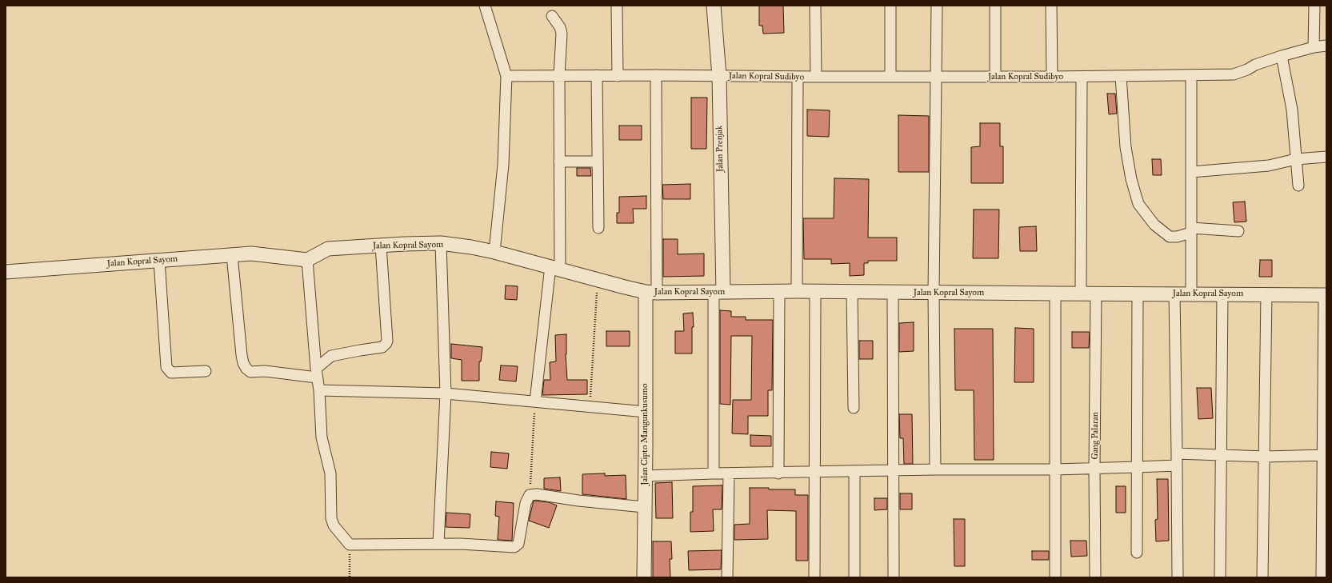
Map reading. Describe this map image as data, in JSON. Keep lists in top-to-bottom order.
{
  "streets": {
    "street": [
      "Jalan Kopral Sudibyo",
      "Jalan Prenjak",
      "Jalan Kopral Sayom",
      "Jalan Cipto Mangunkusumo",
      "Gang Palaran"
    ]
  },
  "crossings": [
    ["Jalan Kopral Sudibyo", "Jalan Prenjak"],
    ["Jalan Prenjak", "Jalan Kopral Sayom"],
    ["Jalan Kopral Sayom", "Jalan Cipto Mangunkusumo"],
    ["Jalan Kopral Sayom", "Gang Palaran"]
  ]
}
